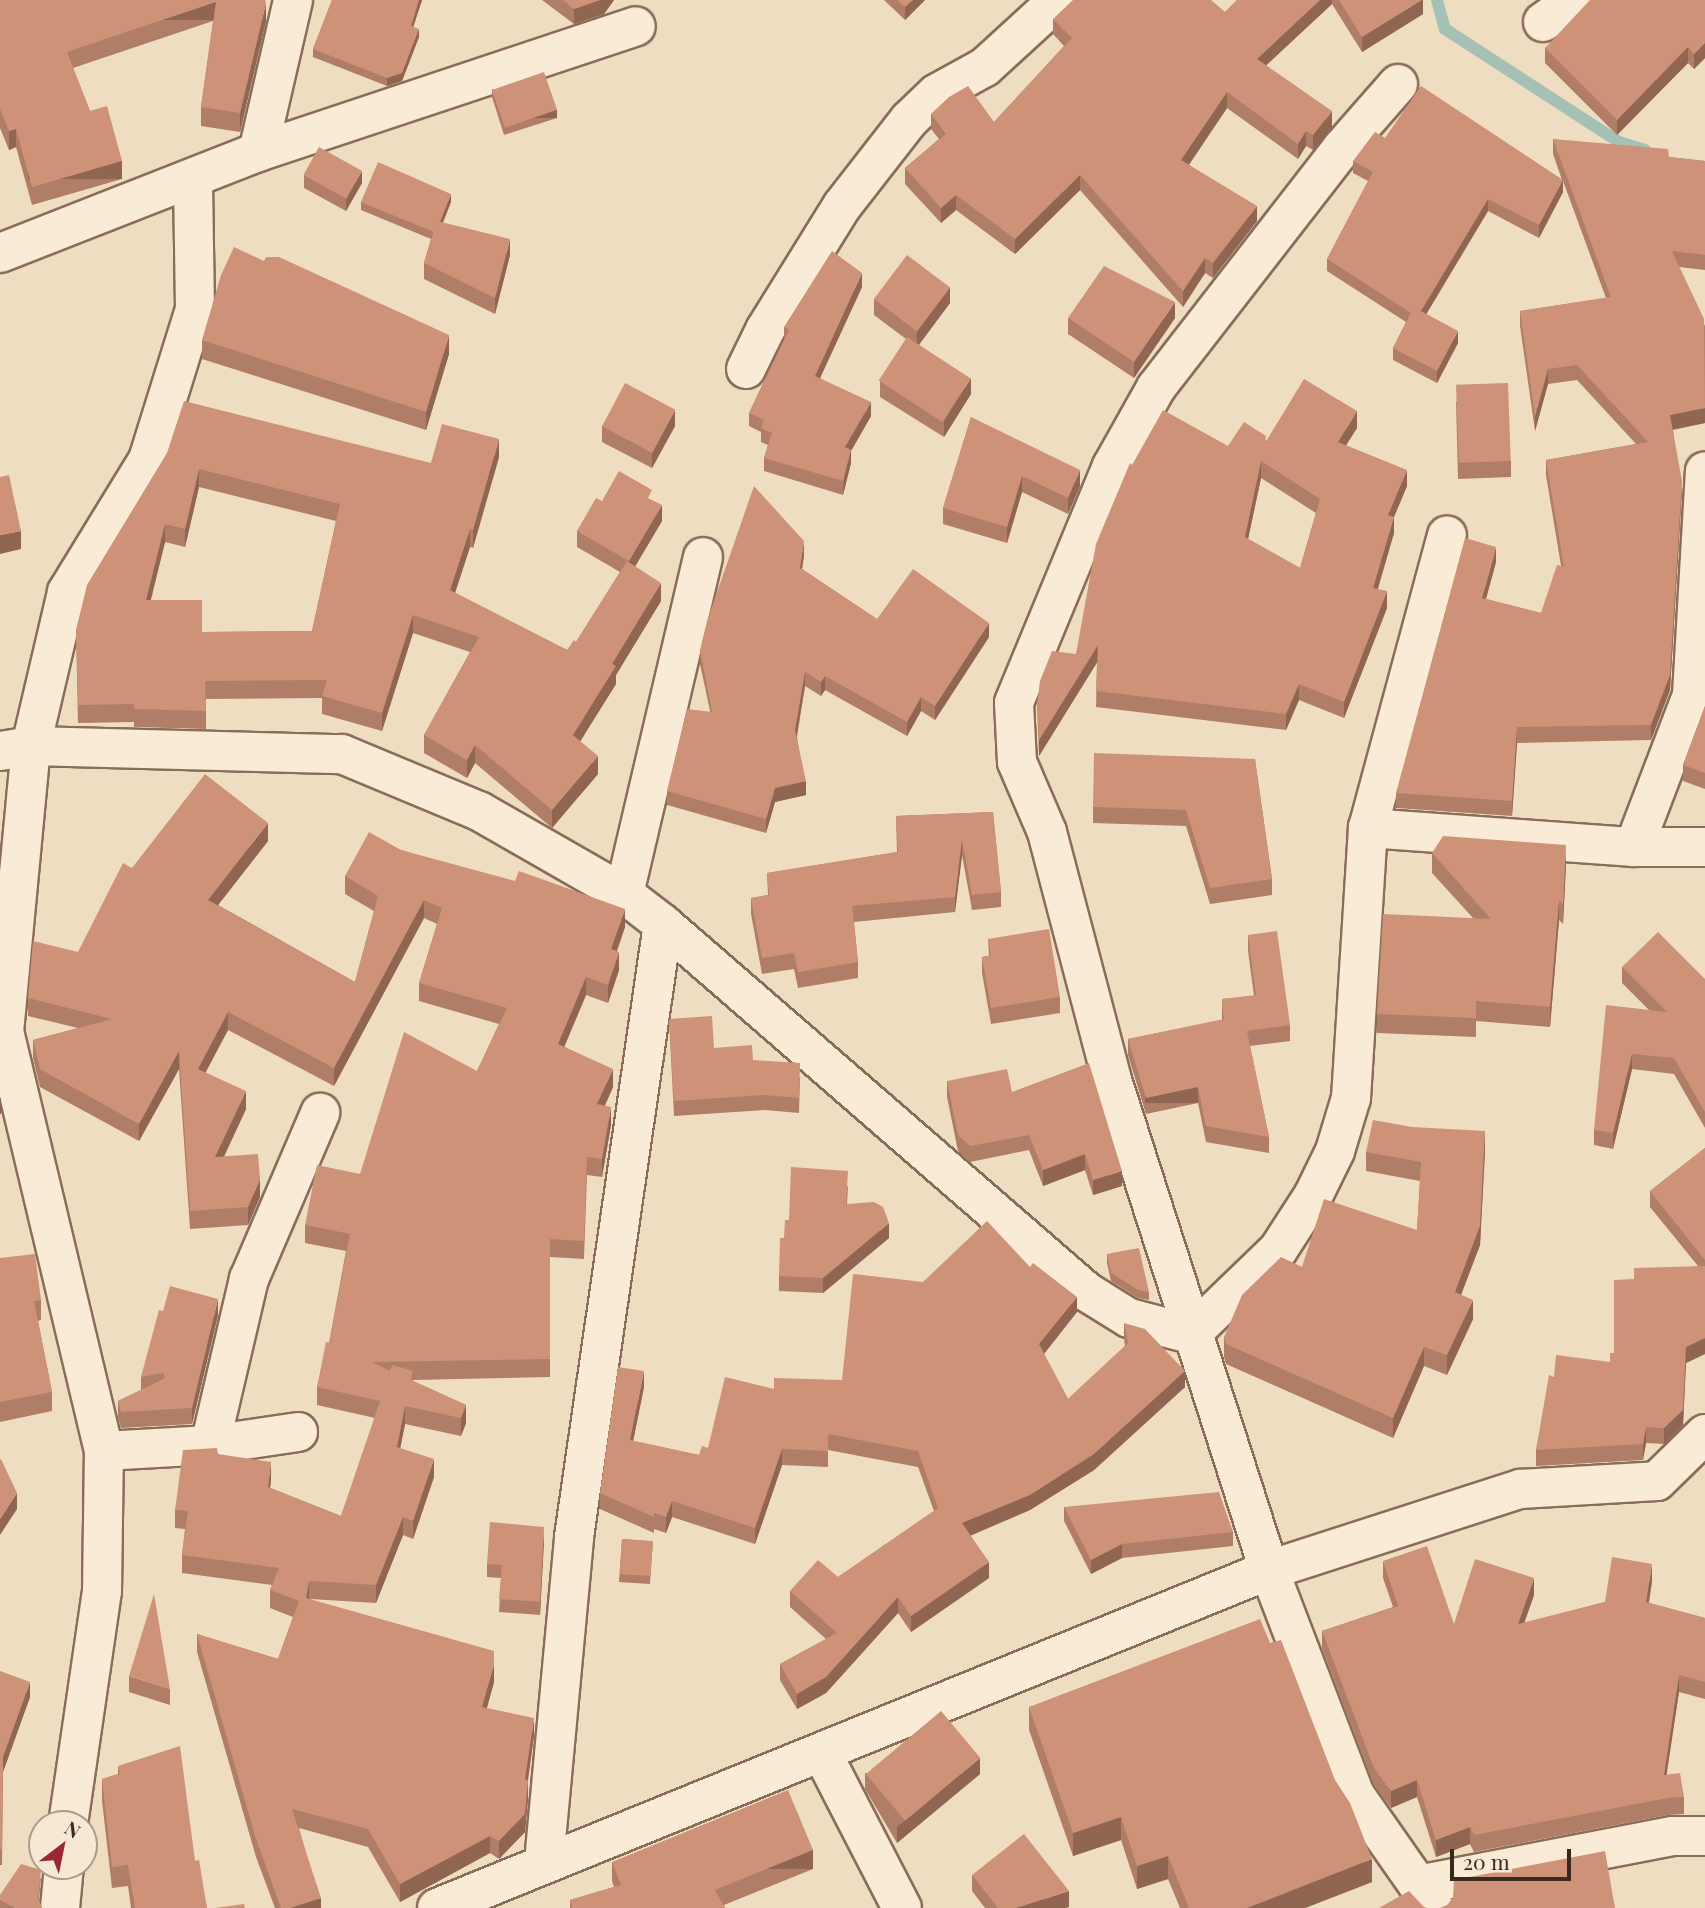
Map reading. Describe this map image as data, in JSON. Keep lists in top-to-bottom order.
{
  "scale_bar": "20 m",
  "north": "top right"
}
